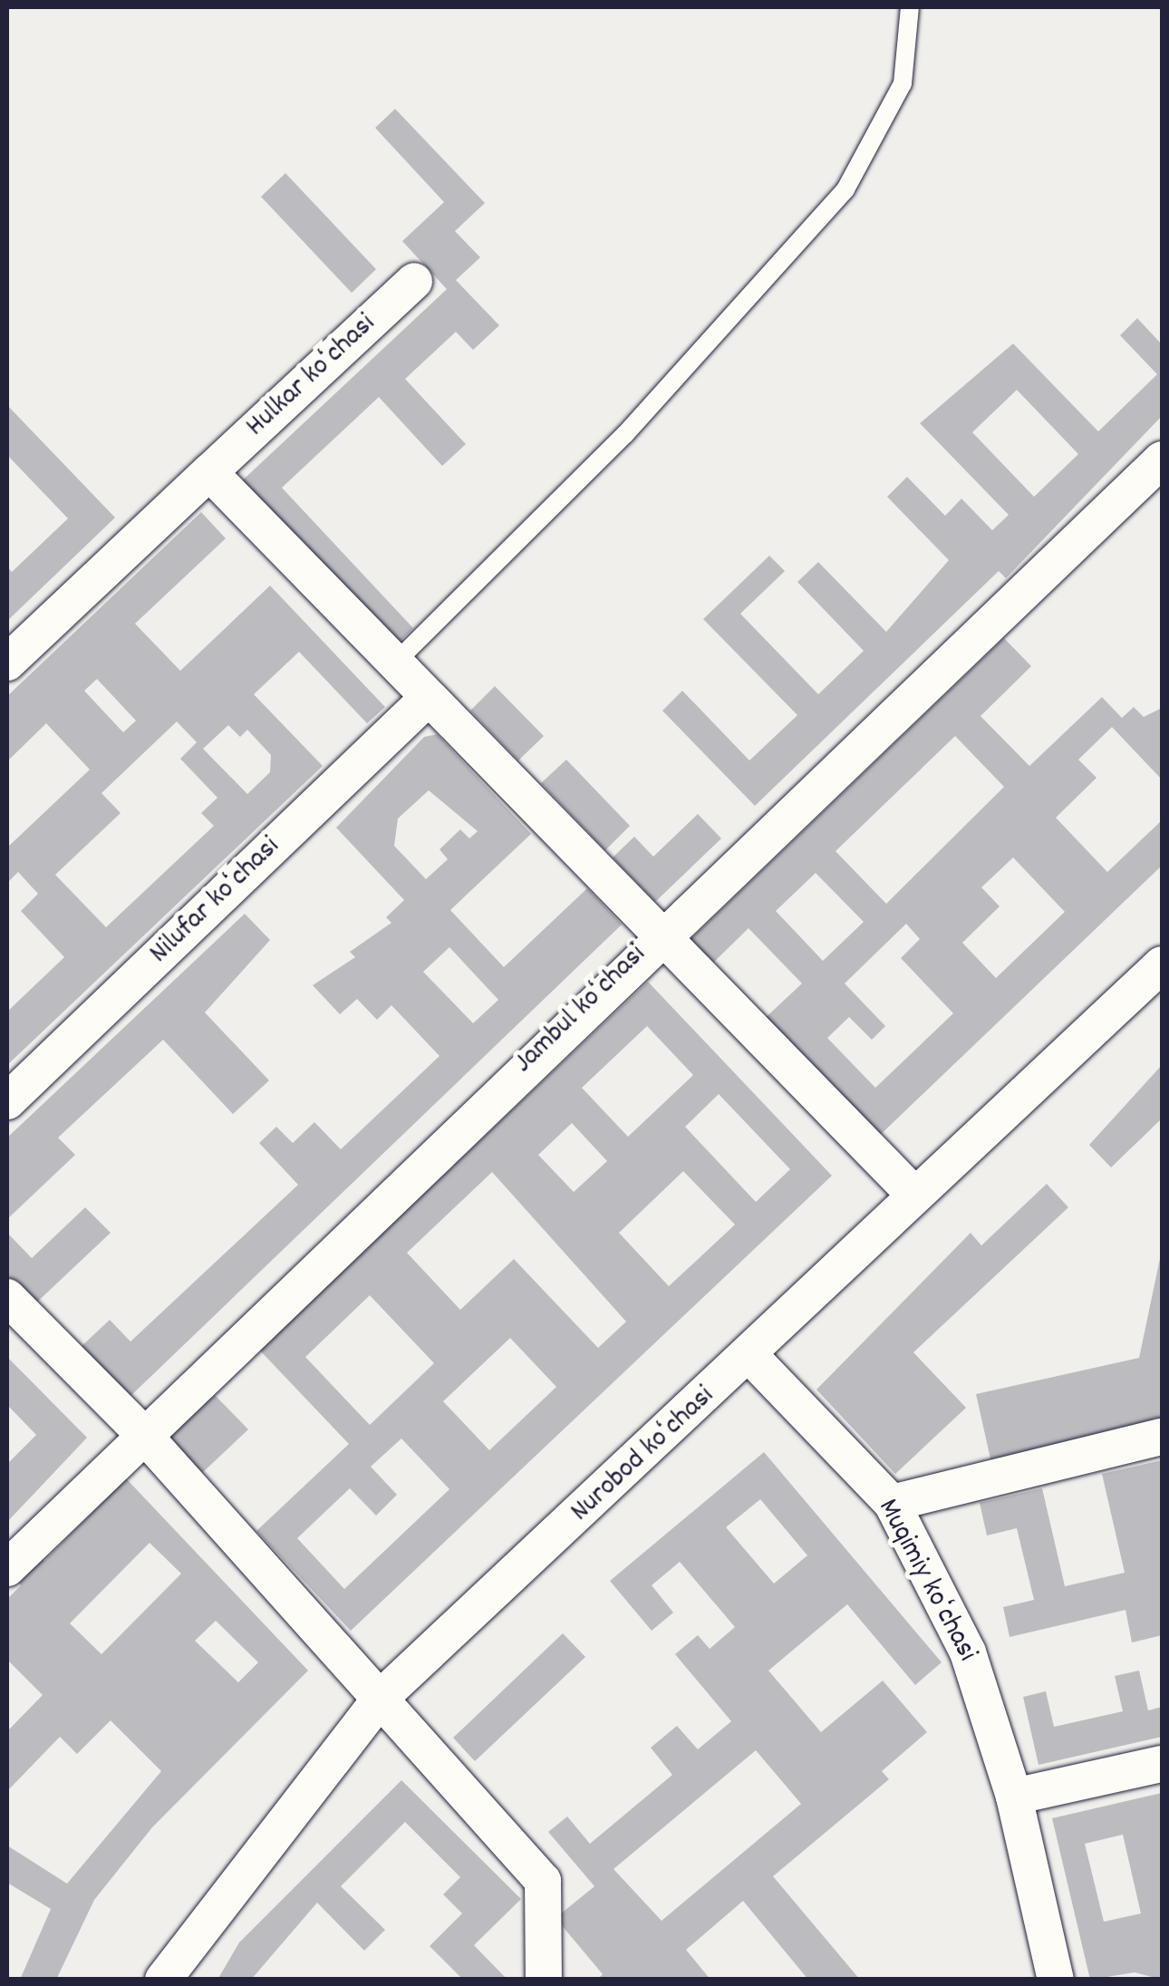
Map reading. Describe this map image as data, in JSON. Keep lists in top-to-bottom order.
{
  "streets": {
    "street": [
      "Hulkar koʻchasi",
      "Nilufar koʻchasi",
      "Jambul koʻchasi",
      "Nurobod koʻchasi",
      "Muqimiy koʻchasi"
    ]
  },
  "crossings": [
    ["Nurobod koʻchasi", "Muqimiy koʻchasi"]
  ]
}
